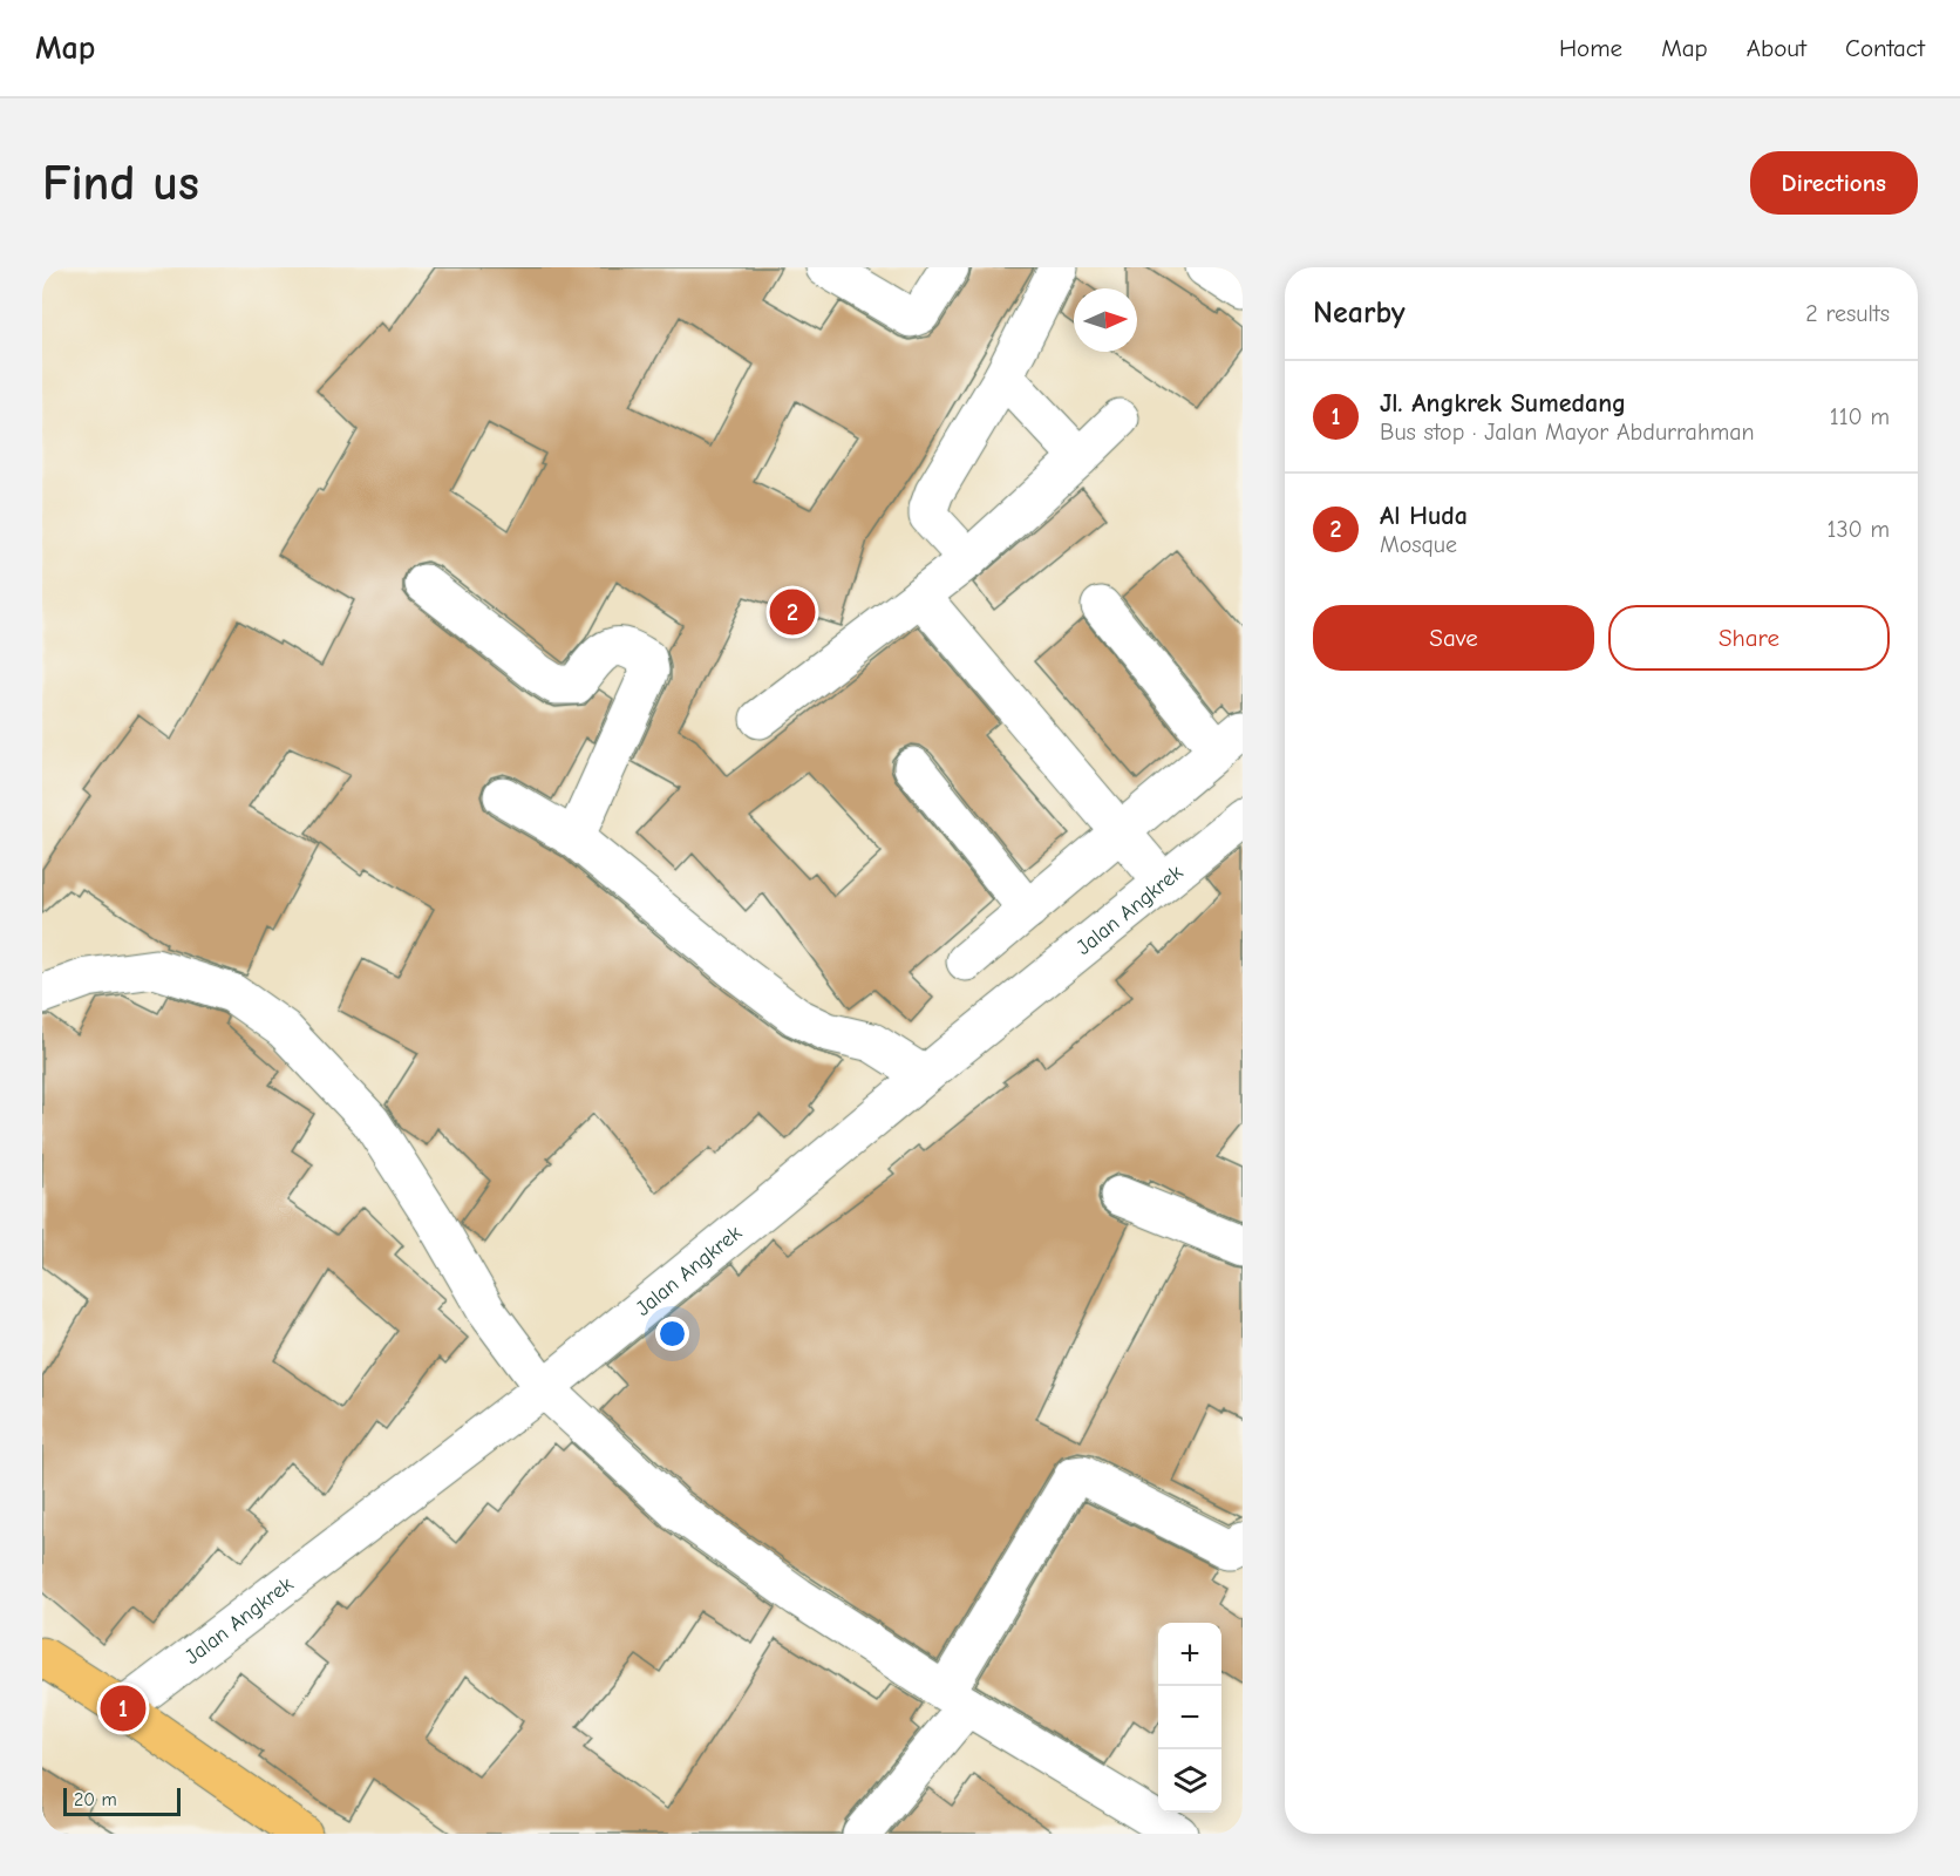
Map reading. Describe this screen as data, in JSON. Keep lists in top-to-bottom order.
{
  "streets": {
    "street": ["Jalan Angkrek"]
  },
  "scale_bar": "20 m",
  "north": "right",
  "page": {
    "header": "Map",
    "nav": [
      "Home",
      "Map",
      "About",
      "Contact"
    ],
    "buttons": [
      "Directions",
      ["Save", "Share"]
    ],
    "title": "Find us",
    "heading": ["Nearby", "2 results"],
    "list": [
      {
        "mark": "1",
        "name": "Jl. Angkrek Sumedang",
        "note": "Bus stop · Jalan Mayor Abdurrahman",
        "value": "110 m"
      },
      {
        "mark": "2",
        "name": "Al Huda",
        "note": "Mosque",
        "value": "130 m"
      }
    ],
    "pins": ["2", "1"],
    "map_buttons": ["+", "−"],
    "scale": "20 m"
  }
}
